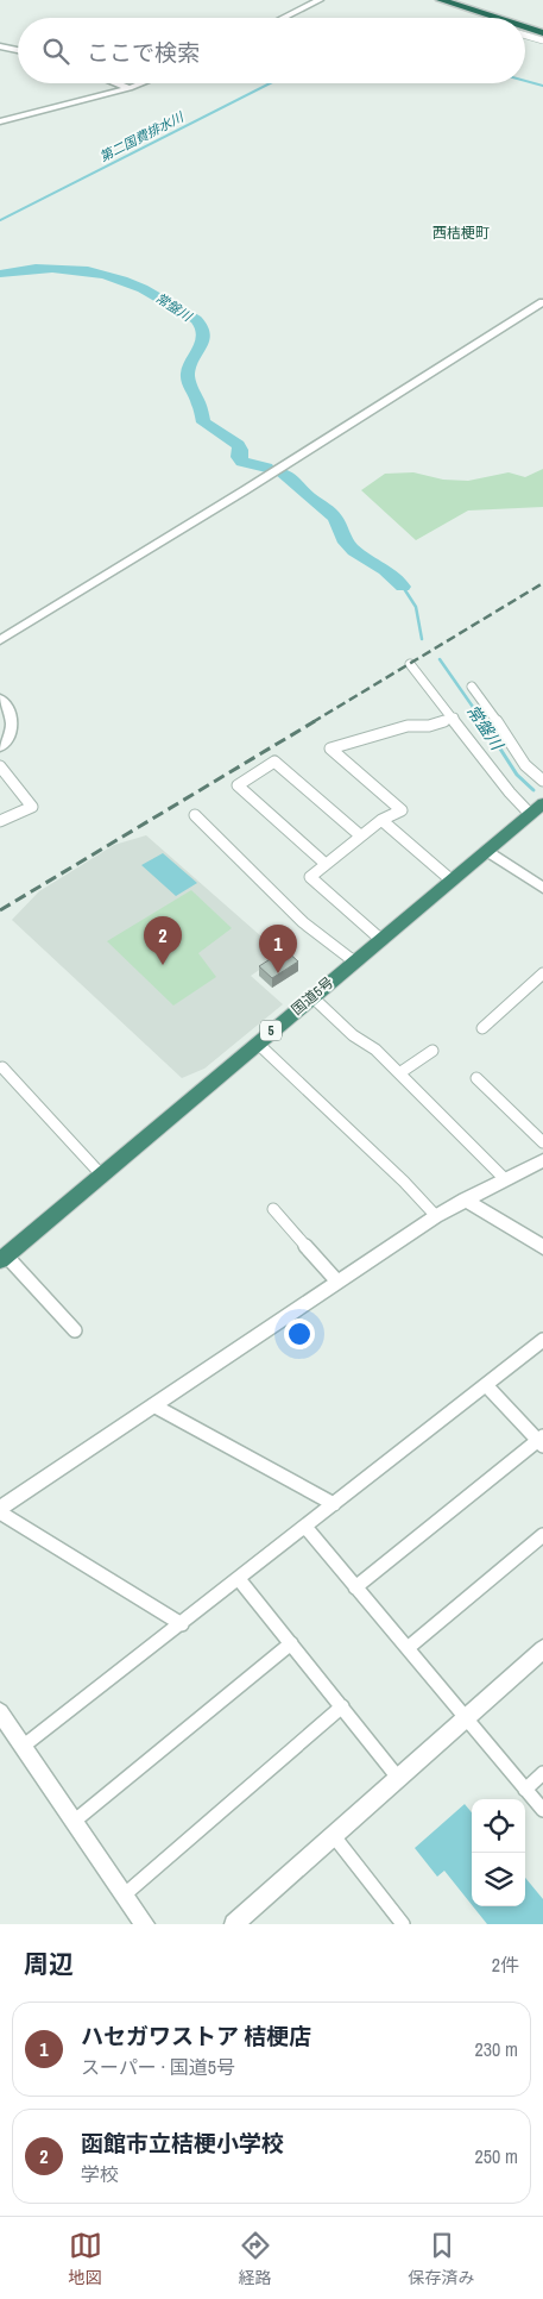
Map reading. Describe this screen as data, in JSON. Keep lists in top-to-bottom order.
{
  "streets": {
    "highway": ["国道5号", "5"]
  },
  "districts": ["西桔梗町"],
  "water": ["第二国費排水川", "常盤川"],
  "page": {
    "search": "ここで検索",
    "pins": ["2", "1"],
    "heading": ["周辺", "2件"],
    "list": [
      {
        "mark": "1",
        "name": "ハセガワストア 桔梗店",
        "note": "スーパー · 国道5号",
        "value": "230 m"
      },
      {
        "mark": "2",
        "name": "函館市立桔梗小学校",
        "note": "学校",
        "value": "250 m"
      }
    ],
    "nav": ["地図", "経路", "保存済み"]
  }
}
